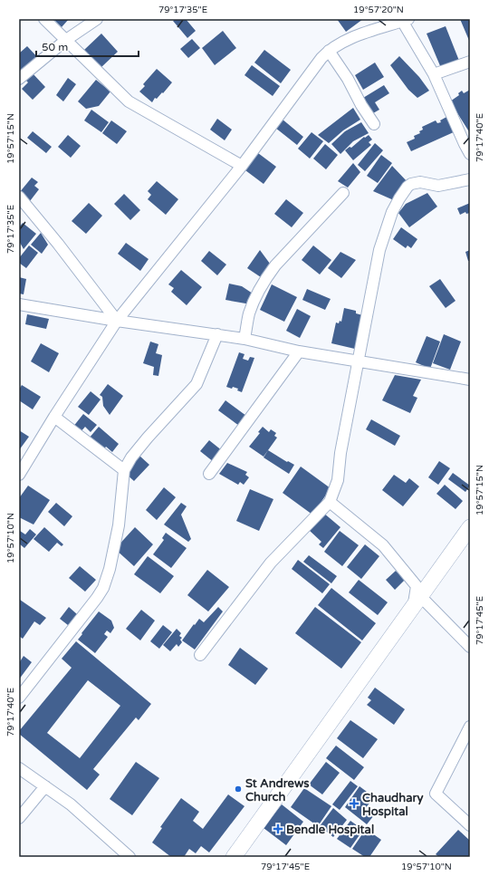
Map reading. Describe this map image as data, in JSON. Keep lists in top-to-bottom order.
{
  "places": {
    "other": ["St Andrews Church"],
    "health": ["Chaudhary Hospital", "Bendle Hospital"]
  },
  "scale_bar": "50 m",
  "coordinates": [
    "79°17'35\"E",
    "19°57'20\"N",
    "79°17'40\"E",
    "19°57'15\"N",
    "19°57'10\"N",
    "79°17'45\"E"
  ]
}
